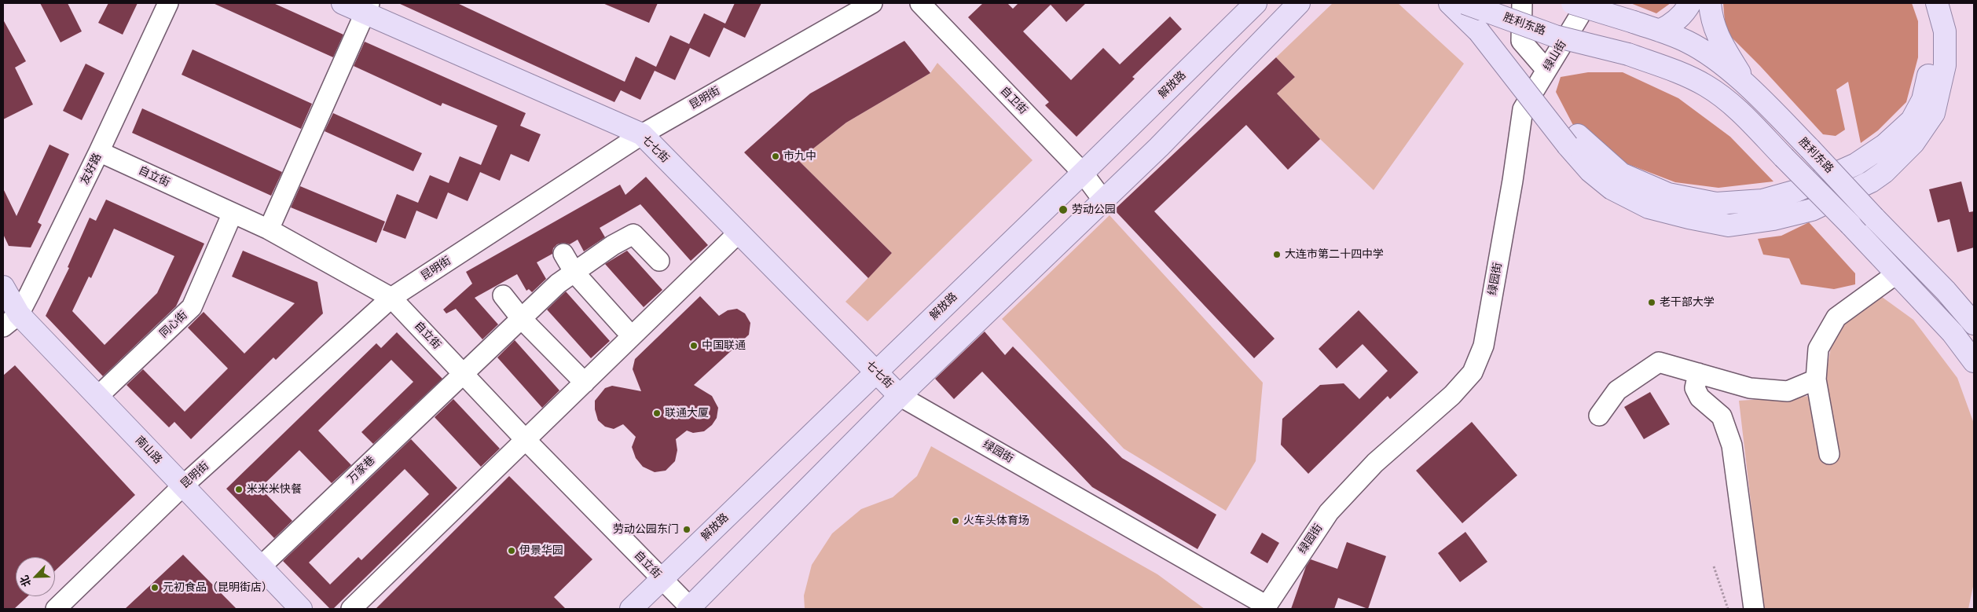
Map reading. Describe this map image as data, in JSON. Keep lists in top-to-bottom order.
{
  "streets": {
    "main road": [
      "胜利东路",
      "解放路",
      "七七街",
      "南山路"
    ],
    "street": [
      "绿山街",
      "昆明街",
      "自卫街",
      "友好路",
      "自立街",
      "绿园街",
      "同心街",
      "万家巷"
    ]
  },
  "crossings": [
    ["绿山街", "绿园街"],
    ["解放路", "自卫街"],
    ["解放路", "七七街"],
    ["解放路", "自立街"],
    ["昆明街", "七七街"],
    ["昆明街", "自立街"],
    ["昆明街", "南山路"],
    ["七七街", "绿园街"],
    ["友好路", "自立街"],
    ["友好路", "南山路"],
    ["自立街", "同心街"],
    ["自立街", "万家巷"],
    ["同心街", "南山路"],
    ["南山路", "万家巷"]
  ],
  "places": [
    "市九中",
    "劳动公园",
    "大连市第二十四中学",
    "老干部大学",
    "中国联通",
    "联通大厦",
    "米米米快餐",
    "火车头体育场",
    "劳动公园东门",
    "伊景华园",
    "元初食品（昆明街店）"
  ],
  "north": "bottom left"
}
